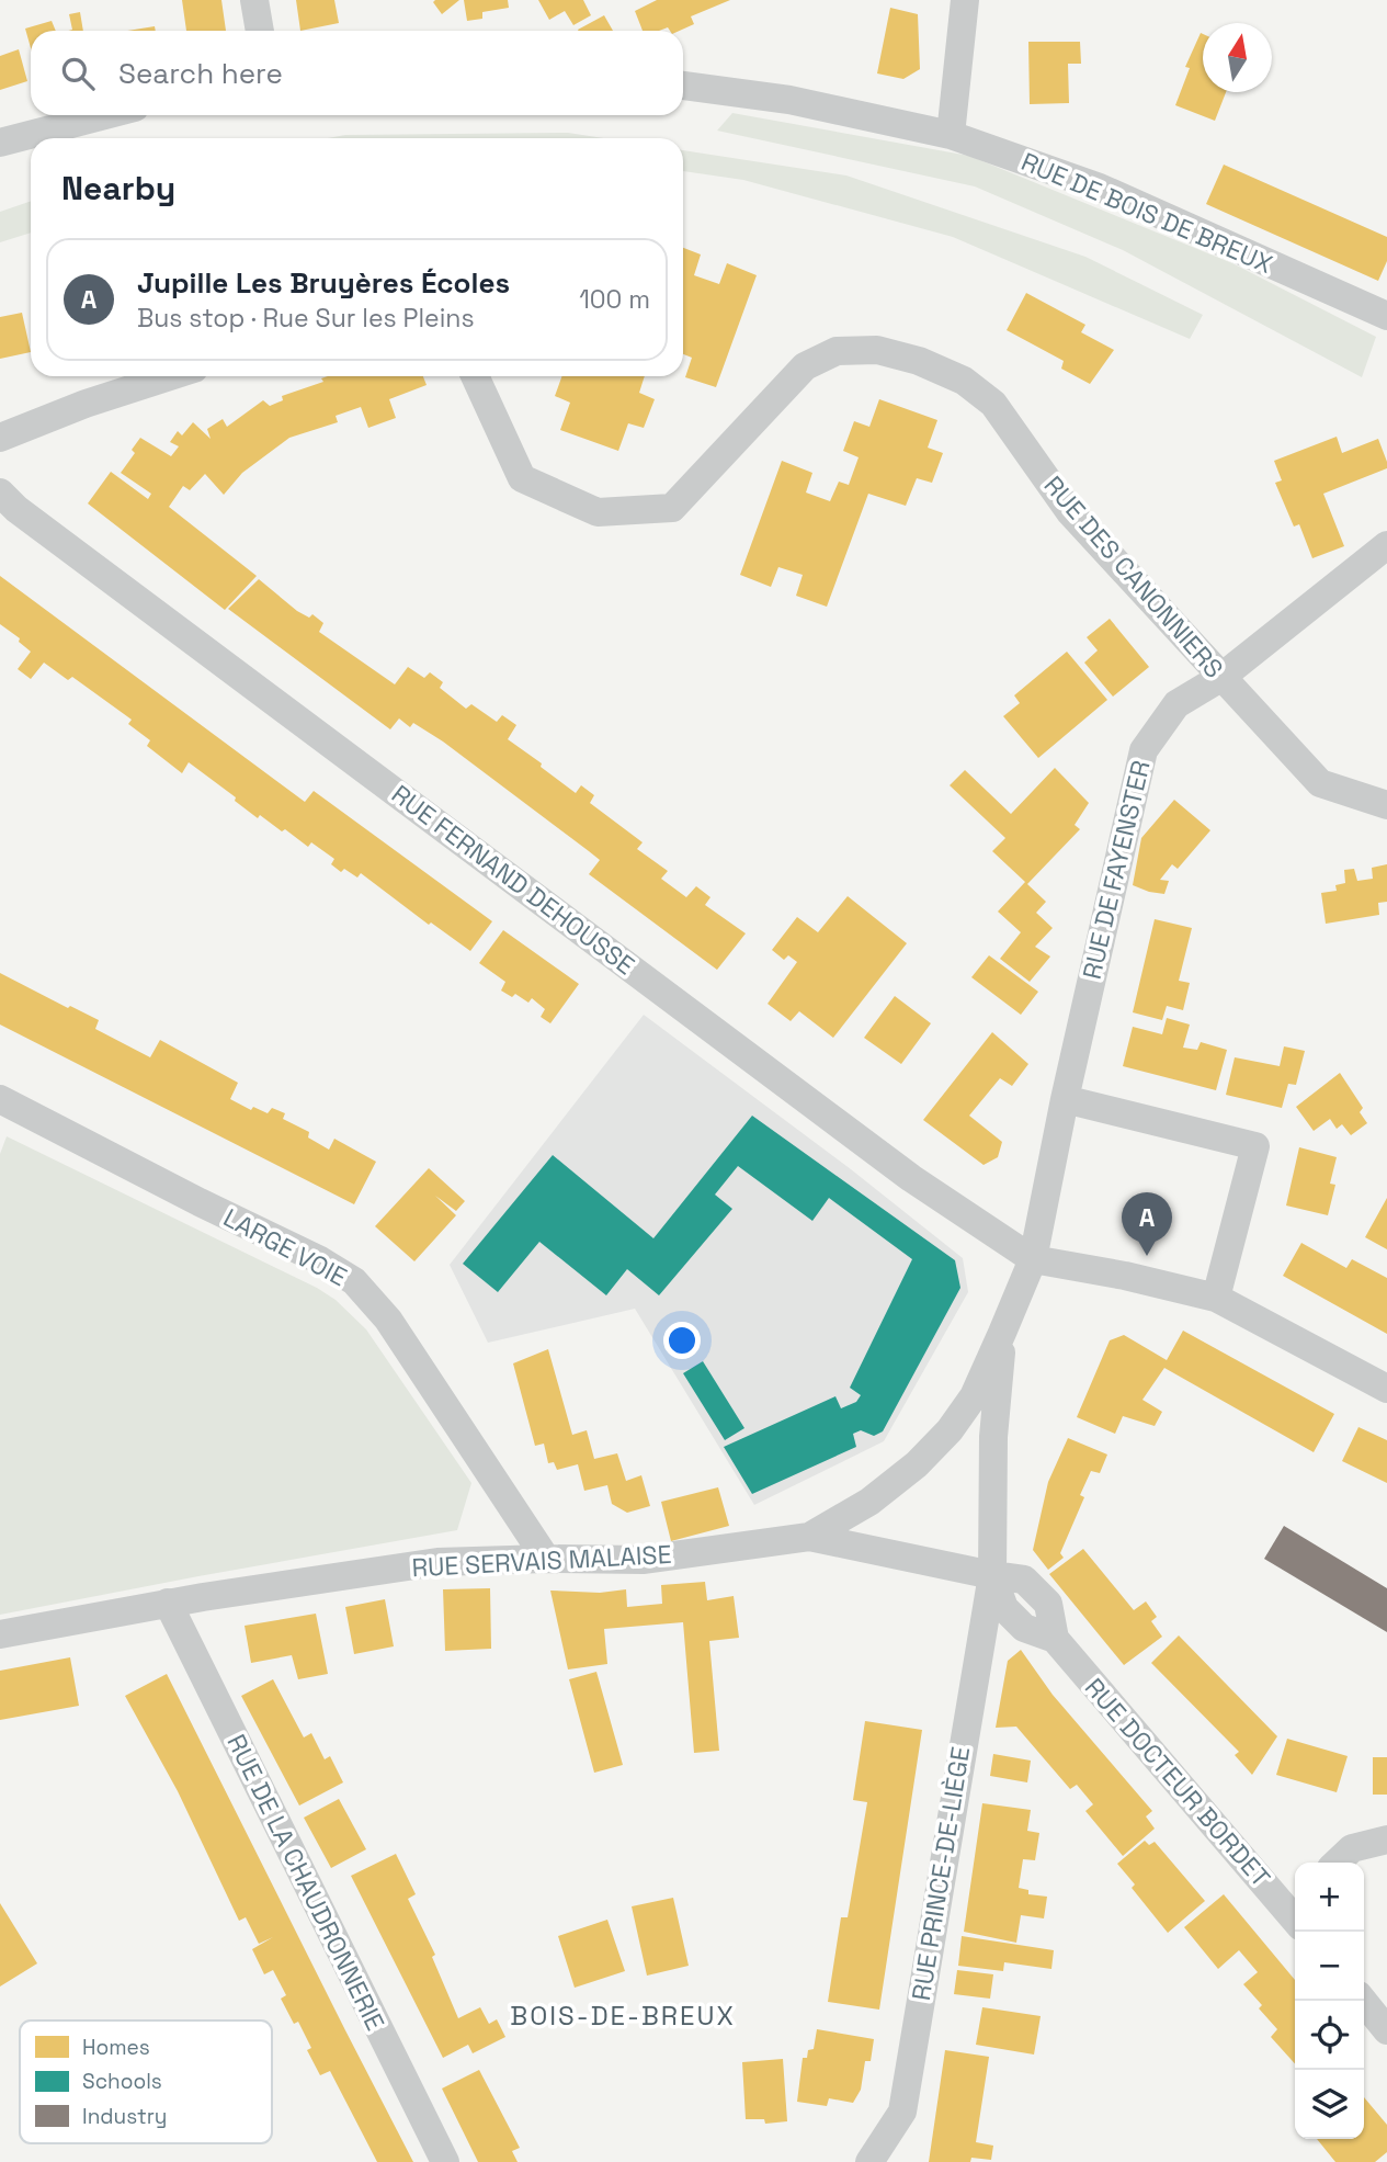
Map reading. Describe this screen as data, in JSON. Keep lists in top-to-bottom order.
{
  "streets": {
    "street": [
      "RUE DE BOIS DE BREUX",
      "RUE DES CANONNIERS",
      "RUE DE FAYENSTER",
      "RUE FERNAND DEHOUSSE",
      "LARGE VOIE",
      "RUE SERVAIS MALAISE",
      "RUE DOCTEUR BORDET",
      "RUE PRINCE-DE-LIÈGE",
      "RUE DE LA CHAUDRONNERIE"
    ]
  },
  "crossings": [
    ["RUE DES CANONNIERS", "RUE DE FAYENSTER"],
    ["RUE DE FAYENSTER", "RUE FERNAND DEHOUSSE"],
    ["RUE DE FAYENSTER", "RUE SERVAIS MALAISE"],
    ["RUE DE FAYENSTER", "RUE PRINCE-DE-LIÈGE"],
    ["LARGE VOIE", "RUE SERVAIS MALAISE"],
    ["RUE SERVAIS MALAISE", "RUE DOCTEUR BORDET"],
    ["RUE SERVAIS MALAISE", "RUE PRINCE-DE-LIÈGE"],
    ["RUE SERVAIS MALAISE", "RUE DE LA CHAUDRONNERIE"],
    ["RUE DOCTEUR BORDET", "RUE PRINCE-DE-LIÈGE"]
  ],
  "districts": ["BOIS-DE-BREUX"],
  "legend": ["Homes", "Schools", "Industry"],
  "north": "top",
  "page": {
    "search": "Search here",
    "heading": "Nearby",
    "list": [
      {
        "mark": "A",
        "name": "Jupille Les Bruyères Écoles",
        "note": "Bus stop · Rue Sur les Pleins",
        "value": "100 m"
      }
    ],
    "pins": "A",
    "map_buttons": ["+", "−"]
  }
}
